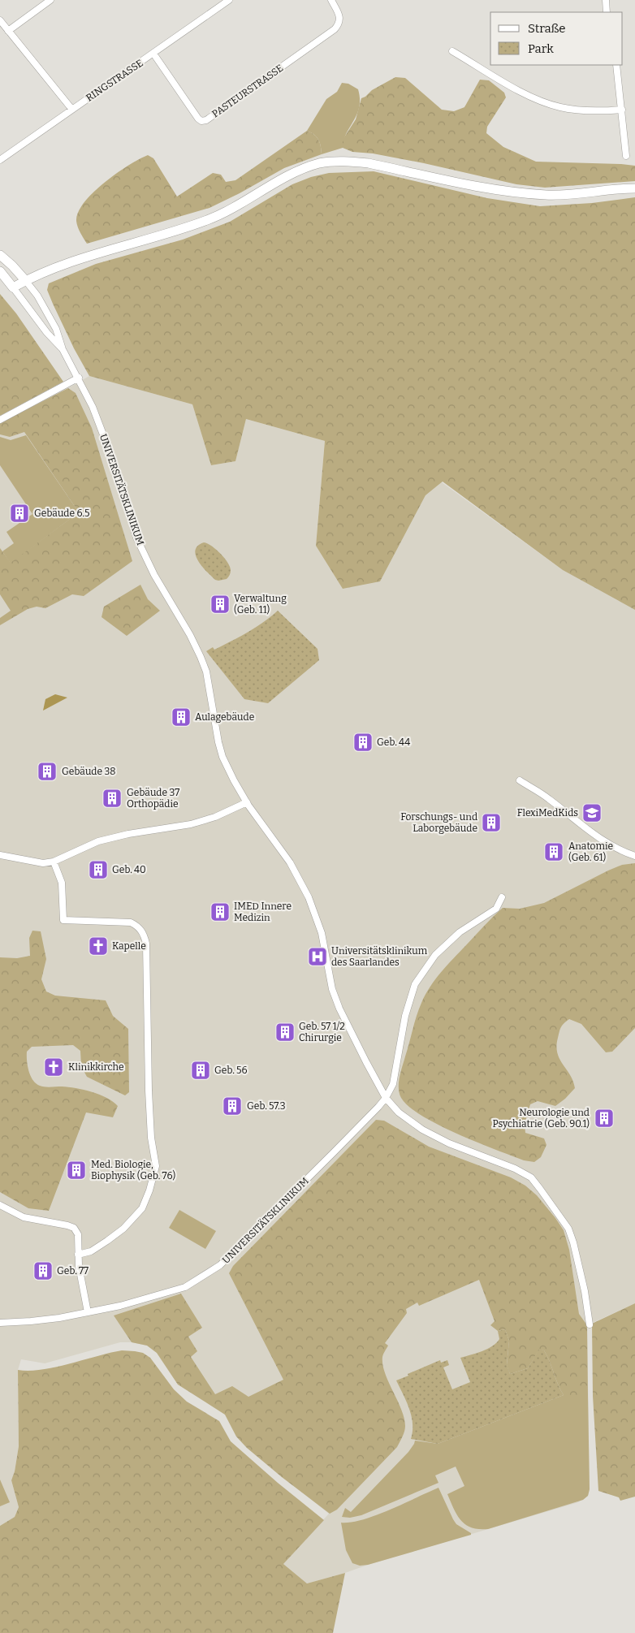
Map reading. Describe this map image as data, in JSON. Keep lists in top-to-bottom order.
{
  "streets": {
    "street": ["RINGSTRASSE", "PASTEURSTRASSE", "UNIVERSITÄTSKLINIKUM"]
  },
  "crossings": [
    ["RINGSTRASSE", "PASTEURSTRASSE"]
  ],
  "places": {
    "building": [
      "Gebäude 6.5",
      "Verwaltung (Geb. 11)",
      "Aulagebäude",
      "Geb. 44",
      "Gebäude 38",
      "Gebäude 37 Orthopädie",
      "Forschungs- und Laborgebäude",
      "Anatomie (Geb. 61)",
      "Geb. 40",
      "IMED Innere Medizin",
      "Geb. 57 1/2 Chirurgie",
      "Geb. 56",
      "Geb. 57.3",
      "Neurologie und Psychiatrie (Geb. 90.1)",
      "Med. Biologie, Biophysik (Geb. 76)",
      "Geb. 77"
    ],
    "school or university": ["FlexiMedKids"],
    "church": ["Kapelle", "Klinikkirche"],
    "hospital": ["Universitätsklinikum des Saarlandes"]
  },
  "legend": ["Straße", "Park"]
}
